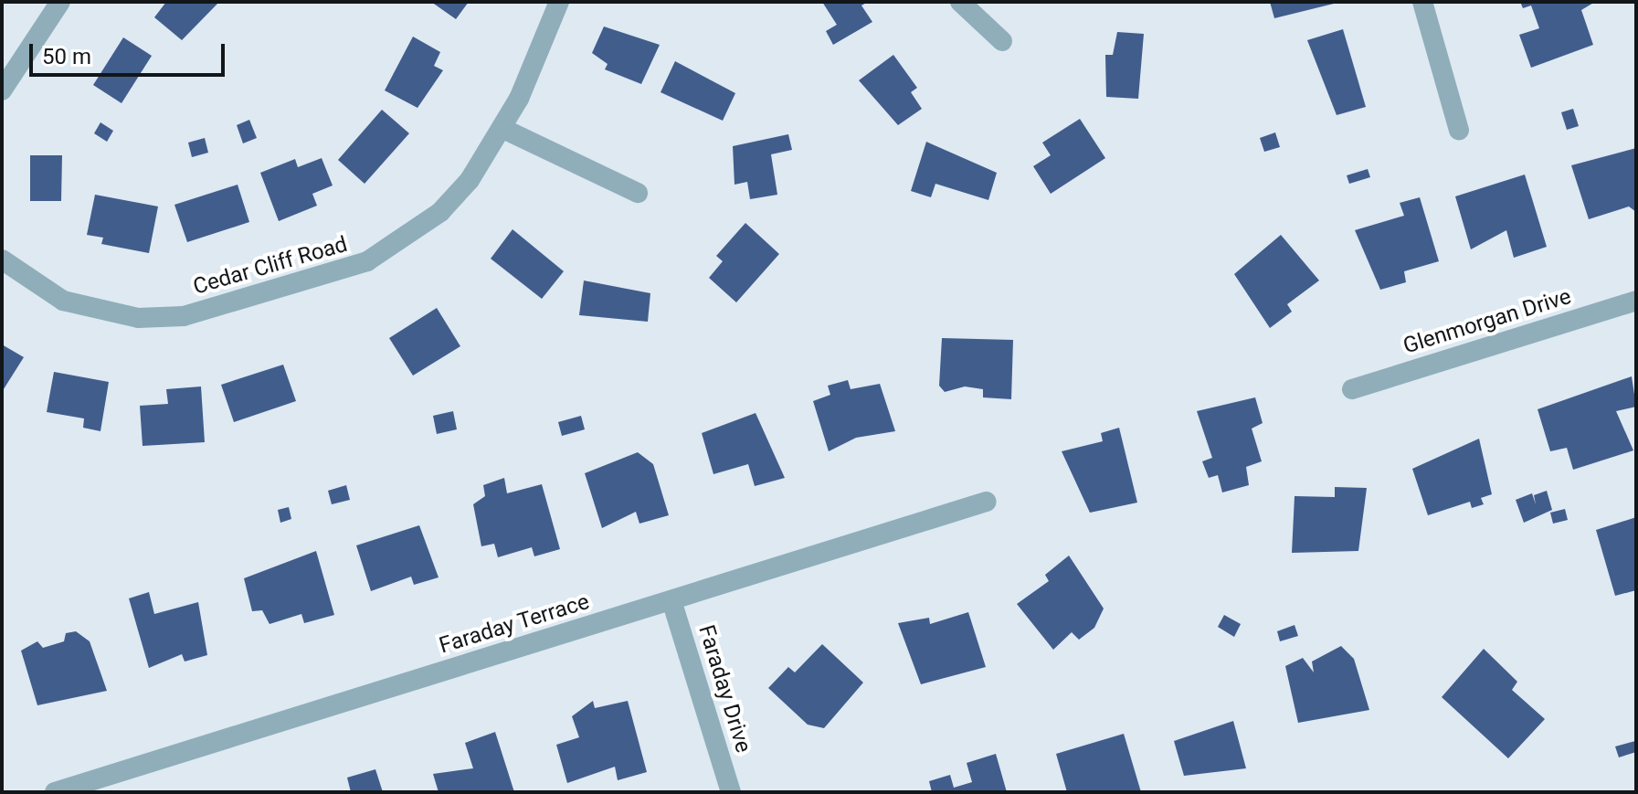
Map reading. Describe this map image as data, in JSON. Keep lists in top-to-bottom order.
{
  "streets": {
    "street": [
      "Cedar Cliff Road",
      "Glenmorgan Drive",
      "Faraday Terrace",
      "Faraday Drive"
    ]
  },
  "crossings": [
    ["Faraday Terrace", "Faraday Drive"]
  ],
  "scale_bar": "50 m"
}
